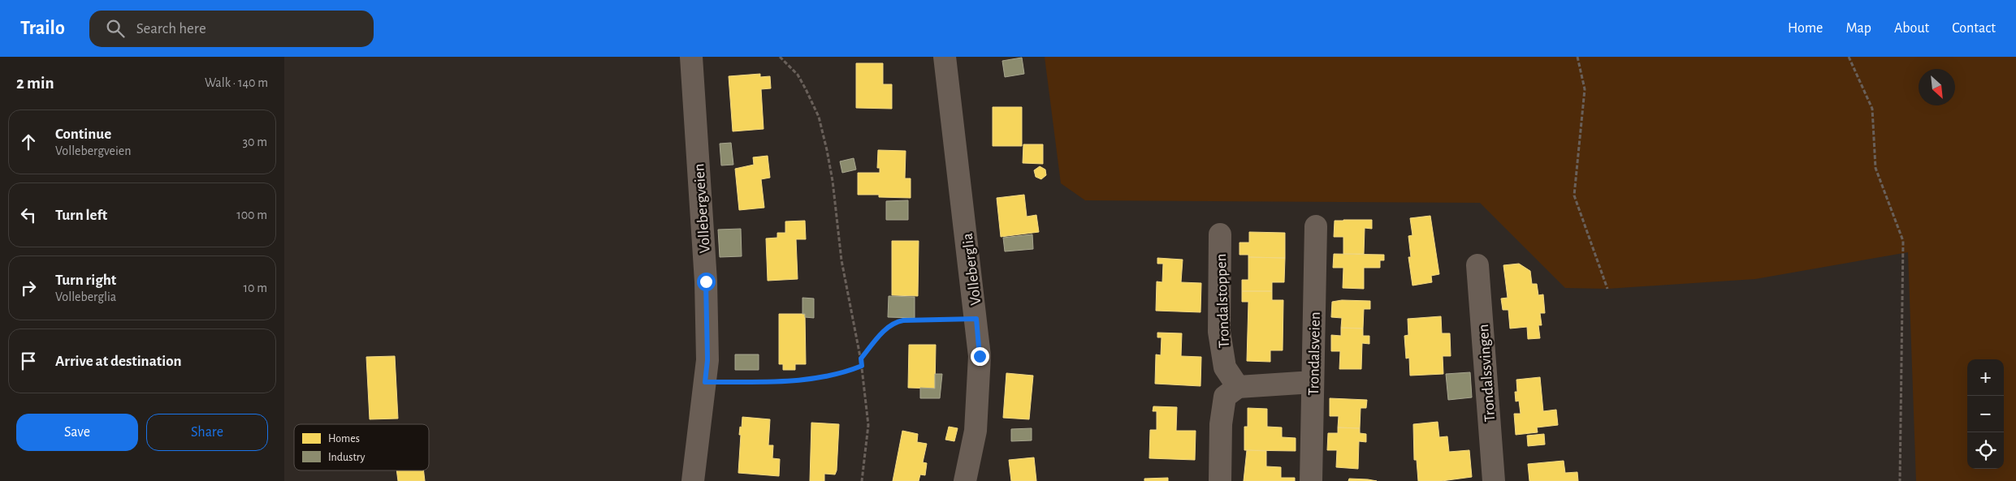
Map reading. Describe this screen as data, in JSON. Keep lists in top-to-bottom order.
{
  "streets": {
    "street": [
      "Vollebergveien",
      "Volleberglia",
      "Trondalstoppen",
      "Trondalsveien",
      "Trondalssvingen"
    ]
  },
  "legend": ["Homes", "Industry"],
  "north": "bottom right",
  "page": {
    "header": "Trailo",
    "search": "Search here",
    "nav": [
      "Home",
      "Map",
      "About",
      "Contact"
    ],
    "heading": ["2 min", "Walk · 140 m"],
    "list": [
      ["Continue", "Vollebergveien", "30 m"],
      ["Turn left", "100 m"],
      ["Turn right", "Volleberglia", "10 m"],
      "Arrive at destination"
    ],
    "map_buttons": ["+", "−"],
    "buttons": ["Save", "Share"]
  }
}
